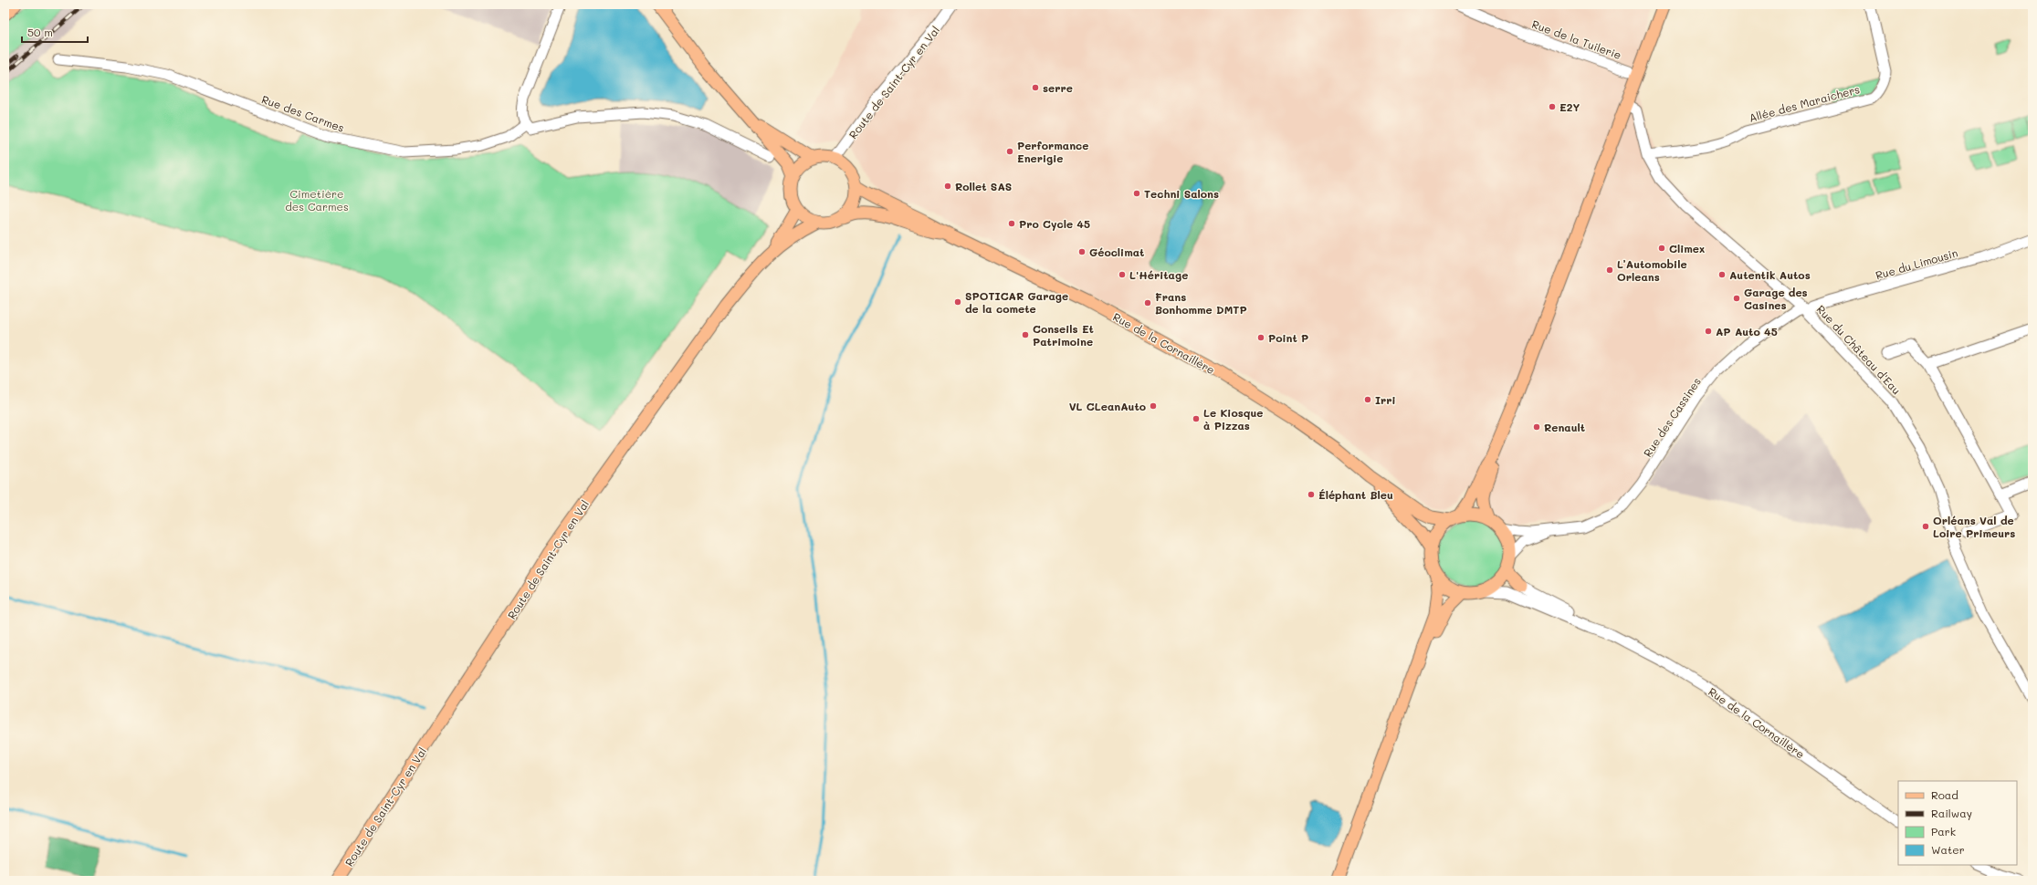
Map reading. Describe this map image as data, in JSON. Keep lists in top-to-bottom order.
{
  "streets": {
    "main road": ["Route de Saint-Cyr en Val", "Rue de la Cornaillère"],
    "street": [
      "Rue de la Tuilerie",
      "Allée des Maraichers",
      "Rue des Carmes",
      "Rue du Limousin",
      "Rue du Château d'Eau",
      "Rue des Cassines"
    ]
  },
  "crossings": [
    ["Route de Saint-Cyr en Val", "Rue de la Cornaillère"],
    ["Allée des Maraichers", "Rue du Château d'Eau"],
    ["Rue du Limousin", "Rue du Château d'Eau"],
    ["Rue du Limousin", "Rue des Cassines"],
    ["Rue de la Cornaillère", "Rue des Cassines"],
    ["Rue du Château d'Eau", "Rue des Cassines"]
  ],
  "parks": ["Cimetière des Carmes"],
  "places": [
    "serre",
    "E2Y",
    "Performance Enerigie",
    "Rollet SAS",
    "Techni Salons",
    "Pro Cycle 45",
    "Climex",
    "Géoclimat",
    "L’Automobile Orleans",
    "L'Héritage",
    "Autentik Autos",
    "Garage des Casines",
    "SPOTICAR Garage de la comete",
    "Frans Bonhomme DMTP",
    "AP Auto 45",
    "Conseils Et Patrimoine",
    "Point P",
    "Irri",
    "VL CLeanAuto",
    "Le Kiosque à Pizzas",
    "Renault",
    "Éléphant Bleu",
    "Orléans Val de Loire Primeurs"
  ],
  "legend": [
    "Road",
    "Railway",
    "Park",
    "Water"
  ],
  "scale_bar": "50 m"
}
